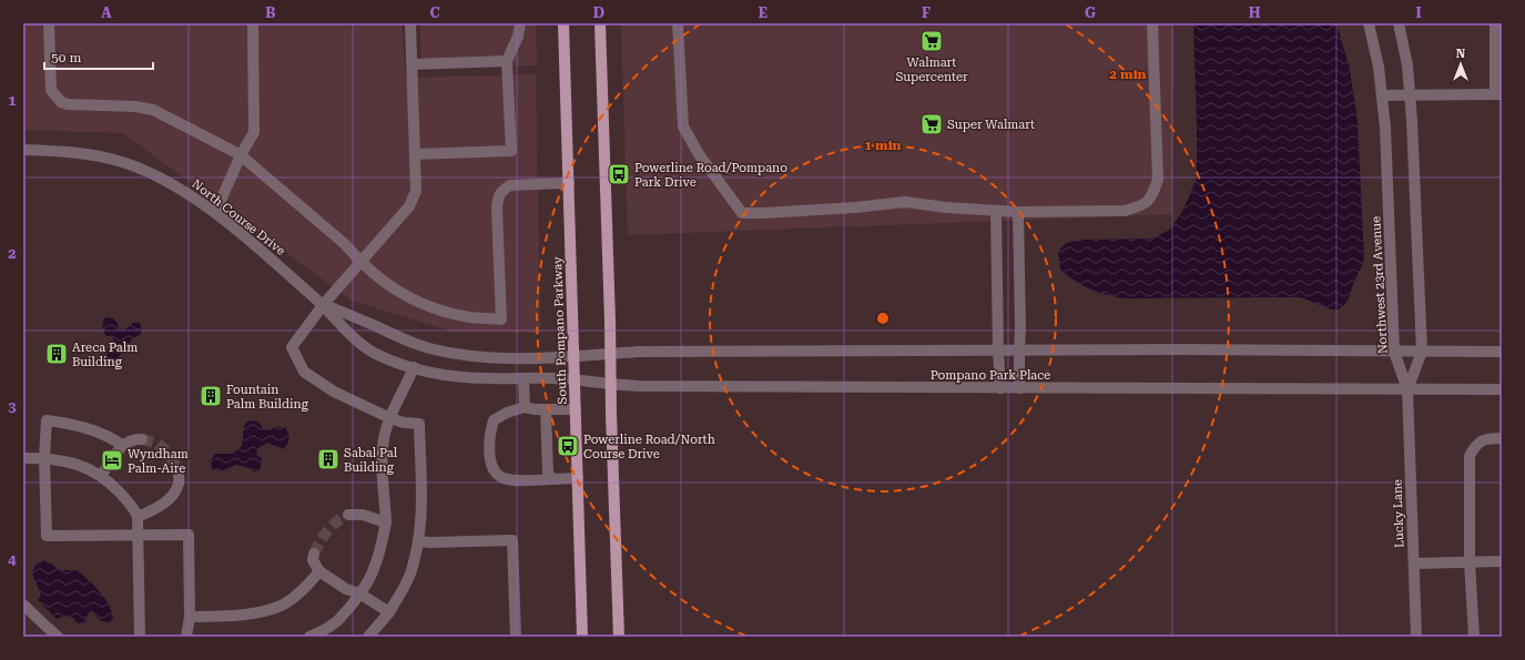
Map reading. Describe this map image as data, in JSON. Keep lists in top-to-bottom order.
{
  "streets": {
    "main road": ["South Pompano Parkway"],
    "street": [
      "North Course Drive",
      "Northwest 23rd Avenue",
      "Pompano Park Place",
      "Lucky Lane"
    ]
  },
  "crossings": [
    ["North Course Drive", "South Pompano Parkway"],
    ["North Course Drive", "Pompano Park Place"],
    ["Northwest 23rd Avenue", "Pompano Park Place"],
    ["Northwest 23rd Avenue", "Lucky Lane"],
    ["South Pompano Parkway", "Pompano Park Place"],
    ["Pompano Park Place", "Lucky Lane"]
  ],
  "places": {
    "supermarket": ["Walmart Supercenter", "Super Walmart"],
    "bus stop": ["Powerline Road/Pompano Park Drive", "Powerline Road/North Course Drive"],
    "building": ["Areca Palm Building", "Fountain Palm Building", "Sabal Pal Building"],
    "hotel": ["Wyndham Palm-Aire"]
  },
  "scale_bar": "50 m",
  "north": "top",
  "grid": {
    "columns": [
      "A",
      "B",
      "C",
      "D",
      "E",
      "F",
      "G",
      "H",
      "I"
    ],
    "rows": [
      "1",
      "2",
      "3",
      "4"
    ]
  },
  "rings": ["2 min", "1 min"]
}
